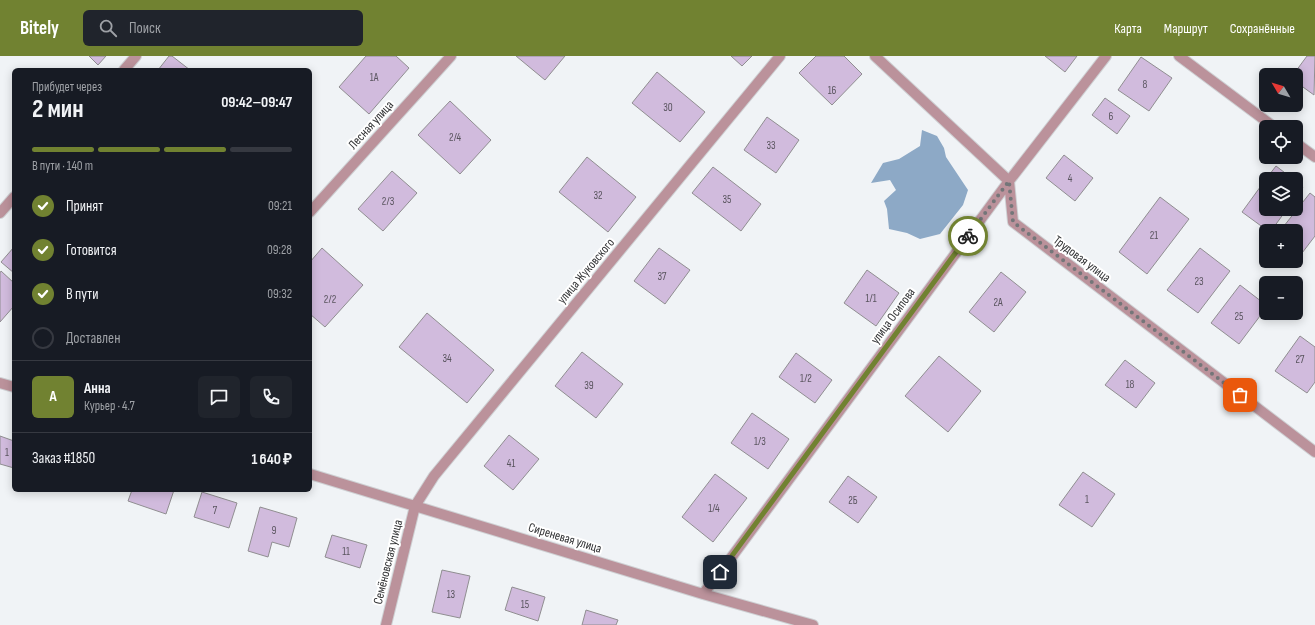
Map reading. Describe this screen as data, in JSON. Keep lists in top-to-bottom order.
{
  "streets": {
    "street": [
      "Лесная улица",
      "Трудовая улица",
      "улица Жуковского",
      "улица Осипова",
      "Сиреневая улица",
      "Семёновская улица"
    ]
  },
  "crossings": [
    ["Трудовая улица", "улица Осипова"],
    ["улица Жуковского", "Сиреневая улица"],
    ["улица Жуковского", "Семёновская улица"],
    ["улица Осипова", "Сиреневая улица"],
    ["Сиреневая улица", "Семёновская улица"]
  ],
  "house_numbers": [
    "1А",
    "8",
    "16",
    "30",
    "6",
    "2/4",
    "33",
    "4",
    "32",
    "35",
    "2/3",
    "21",
    "37",
    "23",
    "1/1",
    "2/2",
    "2А",
    "25",
    "34",
    "27",
    "1/2",
    "18",
    "39",
    "1/3",
    "1",
    "41",
    "1",
    "2Б",
    "1/4",
    "7",
    "9",
    "11",
    "13",
    "15"
  ],
  "north": "top left",
  "page": {
    "header": "Bitely",
    "search": "Поиск",
    "nav": ["Карта", "Маршрут", "Сохранённые"],
    "map_buttons": ["+", "−"],
    "heading": ["2 мин", "Прибудет через", "09:42–09:47"],
    "panel": [
      "Анна",
      "Курьер · 4.7",
      "Заказ #1850",
      "1 640 ₽"
    ],
    "bar": "В пути · 140 m",
    "list": [
      ["Принят", "09:21"],
      ["Готовится", "09:28"],
      ["В пути", "09:32"],
      "Доставлен"
    ],
    "round": "А"
  }
}
